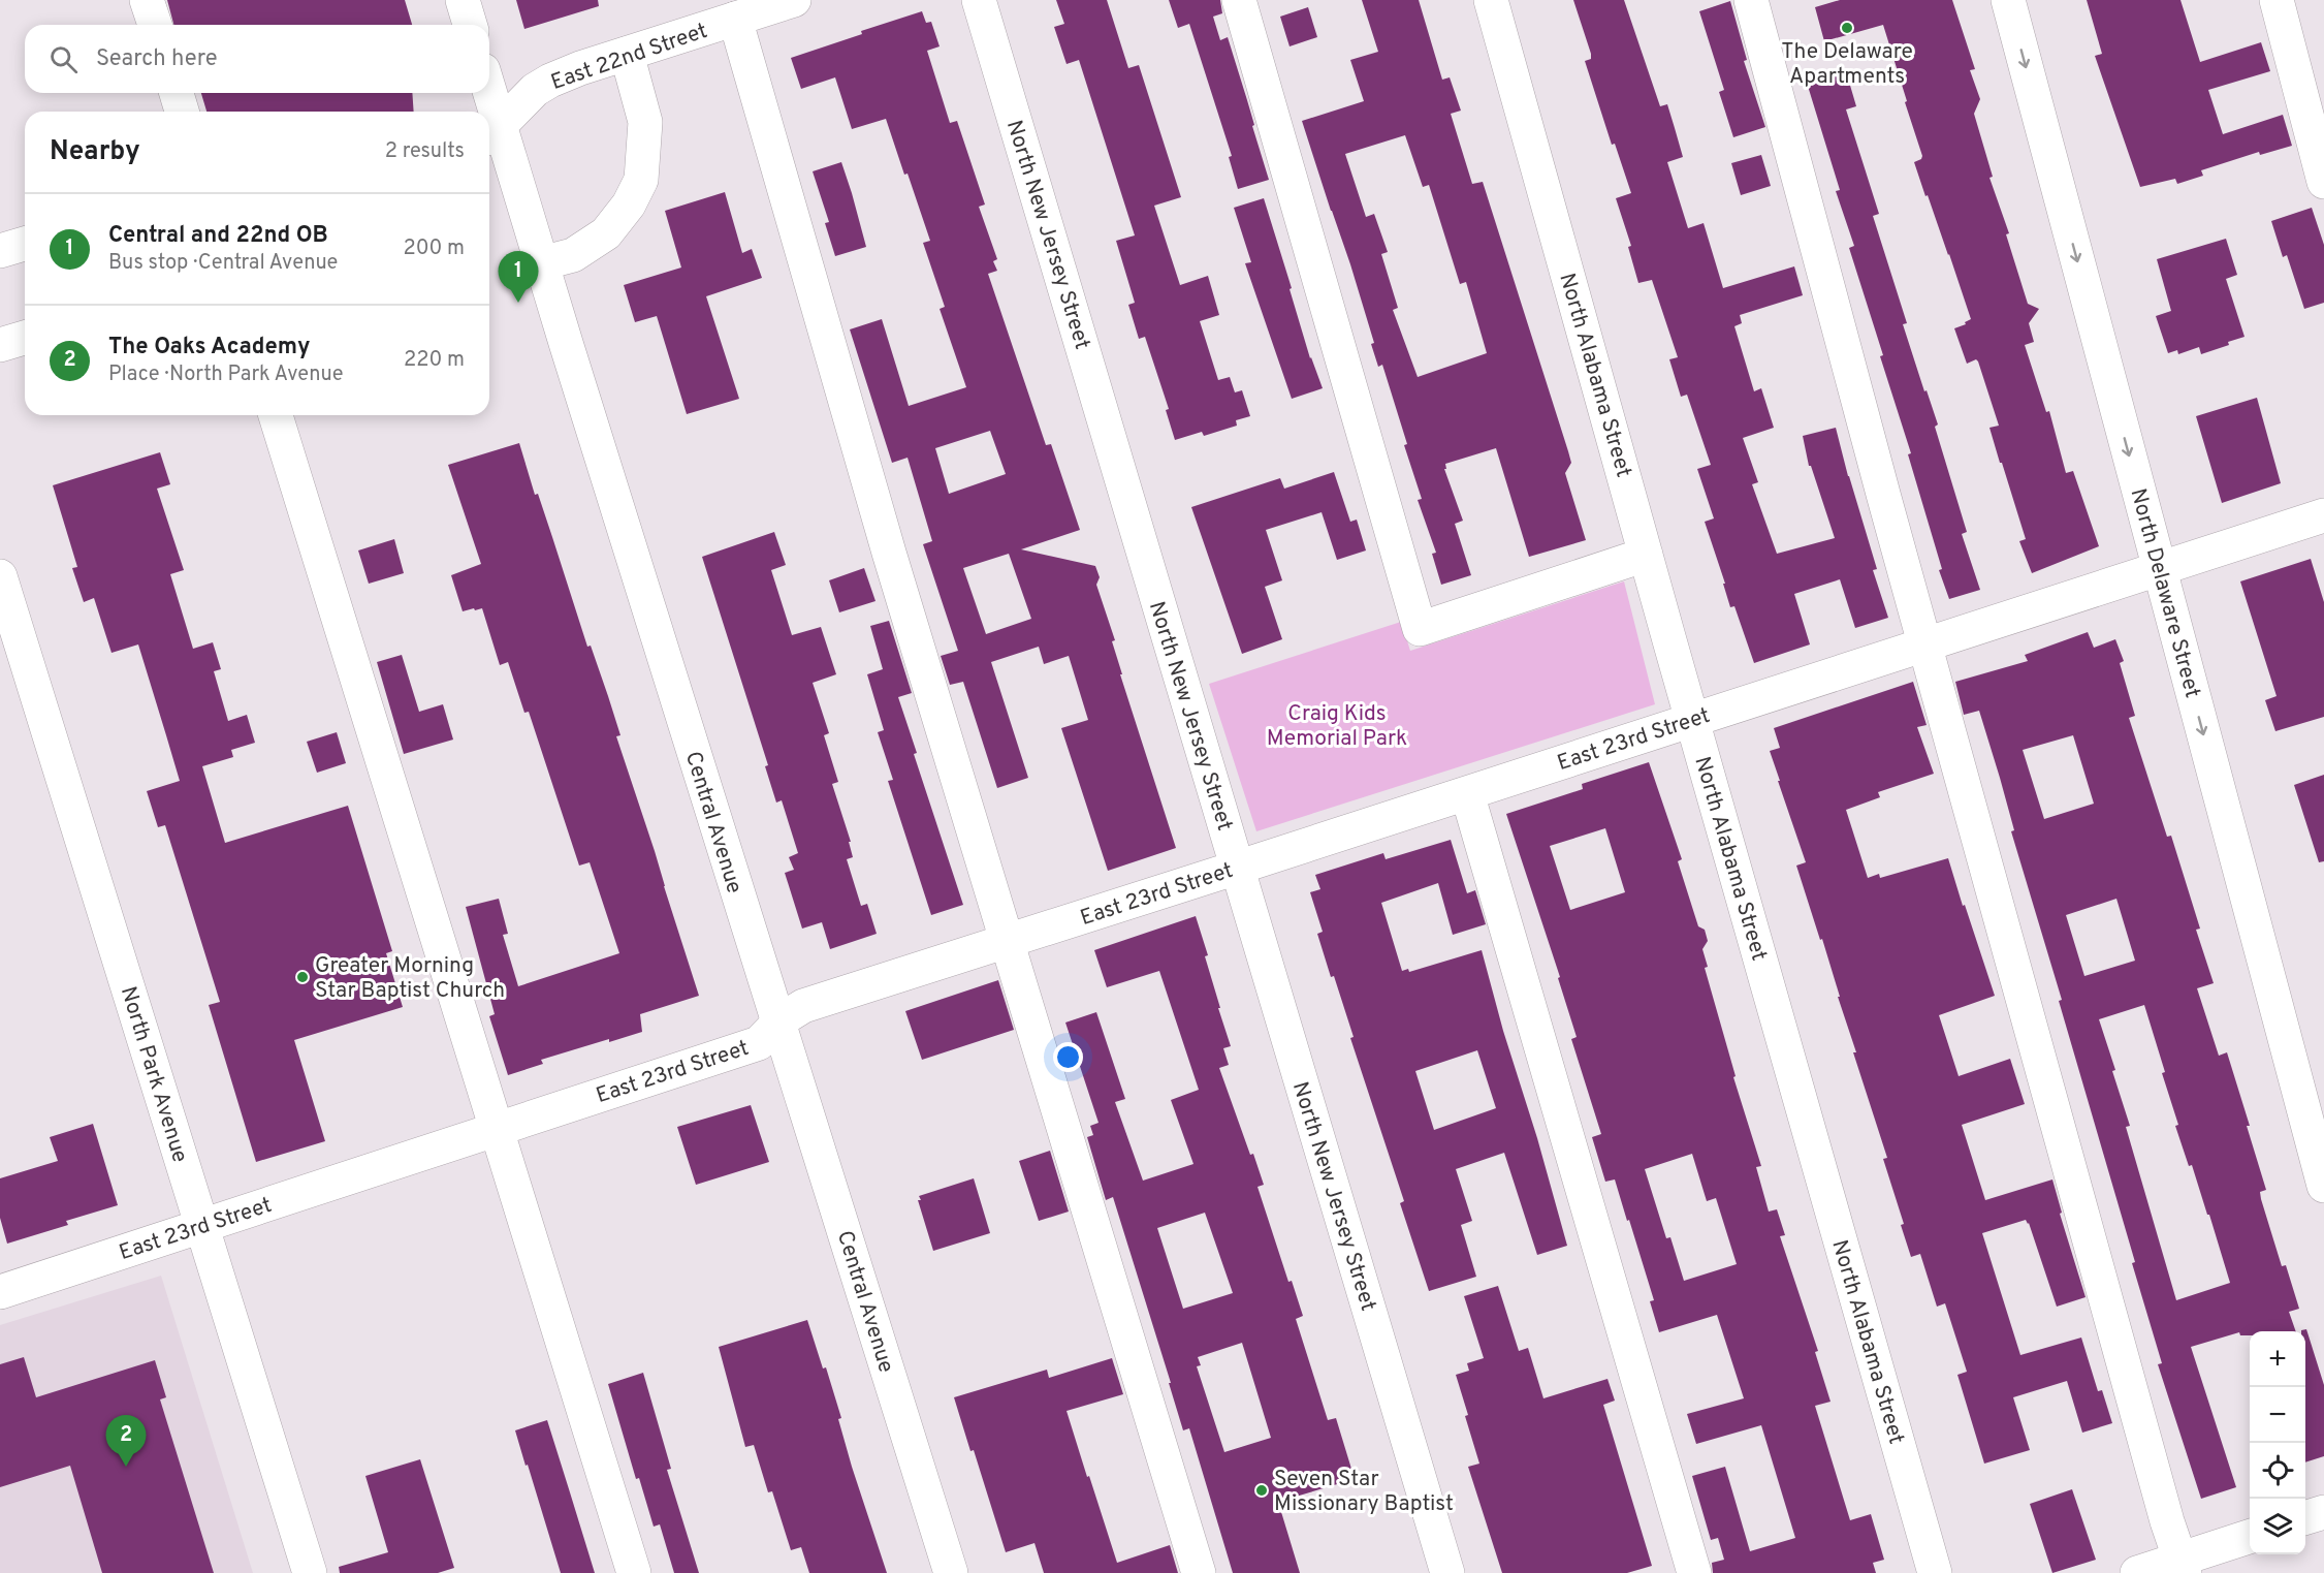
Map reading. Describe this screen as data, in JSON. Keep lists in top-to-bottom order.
{
  "streets": {
    "street": [
      "East 22nd Street",
      "North New Jersey Street",
      "North Alabama Street",
      "North Delaware Street",
      "East 23rd Street",
      "Central Avenue",
      "North Park Avenue"
    ]
  },
  "crossings": [
    ["East 22nd Street", "Central Avenue"],
    ["North New Jersey Street", "East 23rd Street"],
    ["North Alabama Street", "East 23rd Street"],
    ["North Delaware Street", "East 23rd Street"],
    ["East 23rd Street", "Central Avenue"],
    ["East 23rd Street", "North Park Avenue"]
  ],
  "parks": ["Craig Kids Memorial Park"],
  "places": ["The Delaware Apartments", "Greater Morning Star Baptist Church", "Seven Star Missionary Baptist"],
  "page": {
    "search": "Search here",
    "heading": ["Nearby", "2 results"],
    "list": [
      {
        "mark": "1",
        "name": "Central and 22nd OB",
        "note": "Bus stop · Central Avenue",
        "value": "200 m"
      },
      {
        "mark": "2",
        "name": "The Oaks Academy",
        "note": "Place · North Park Avenue",
        "value": "220 m"
      }
    ],
    "pins": ["1", "2"],
    "map_buttons": ["+", "−"]
  }
}
